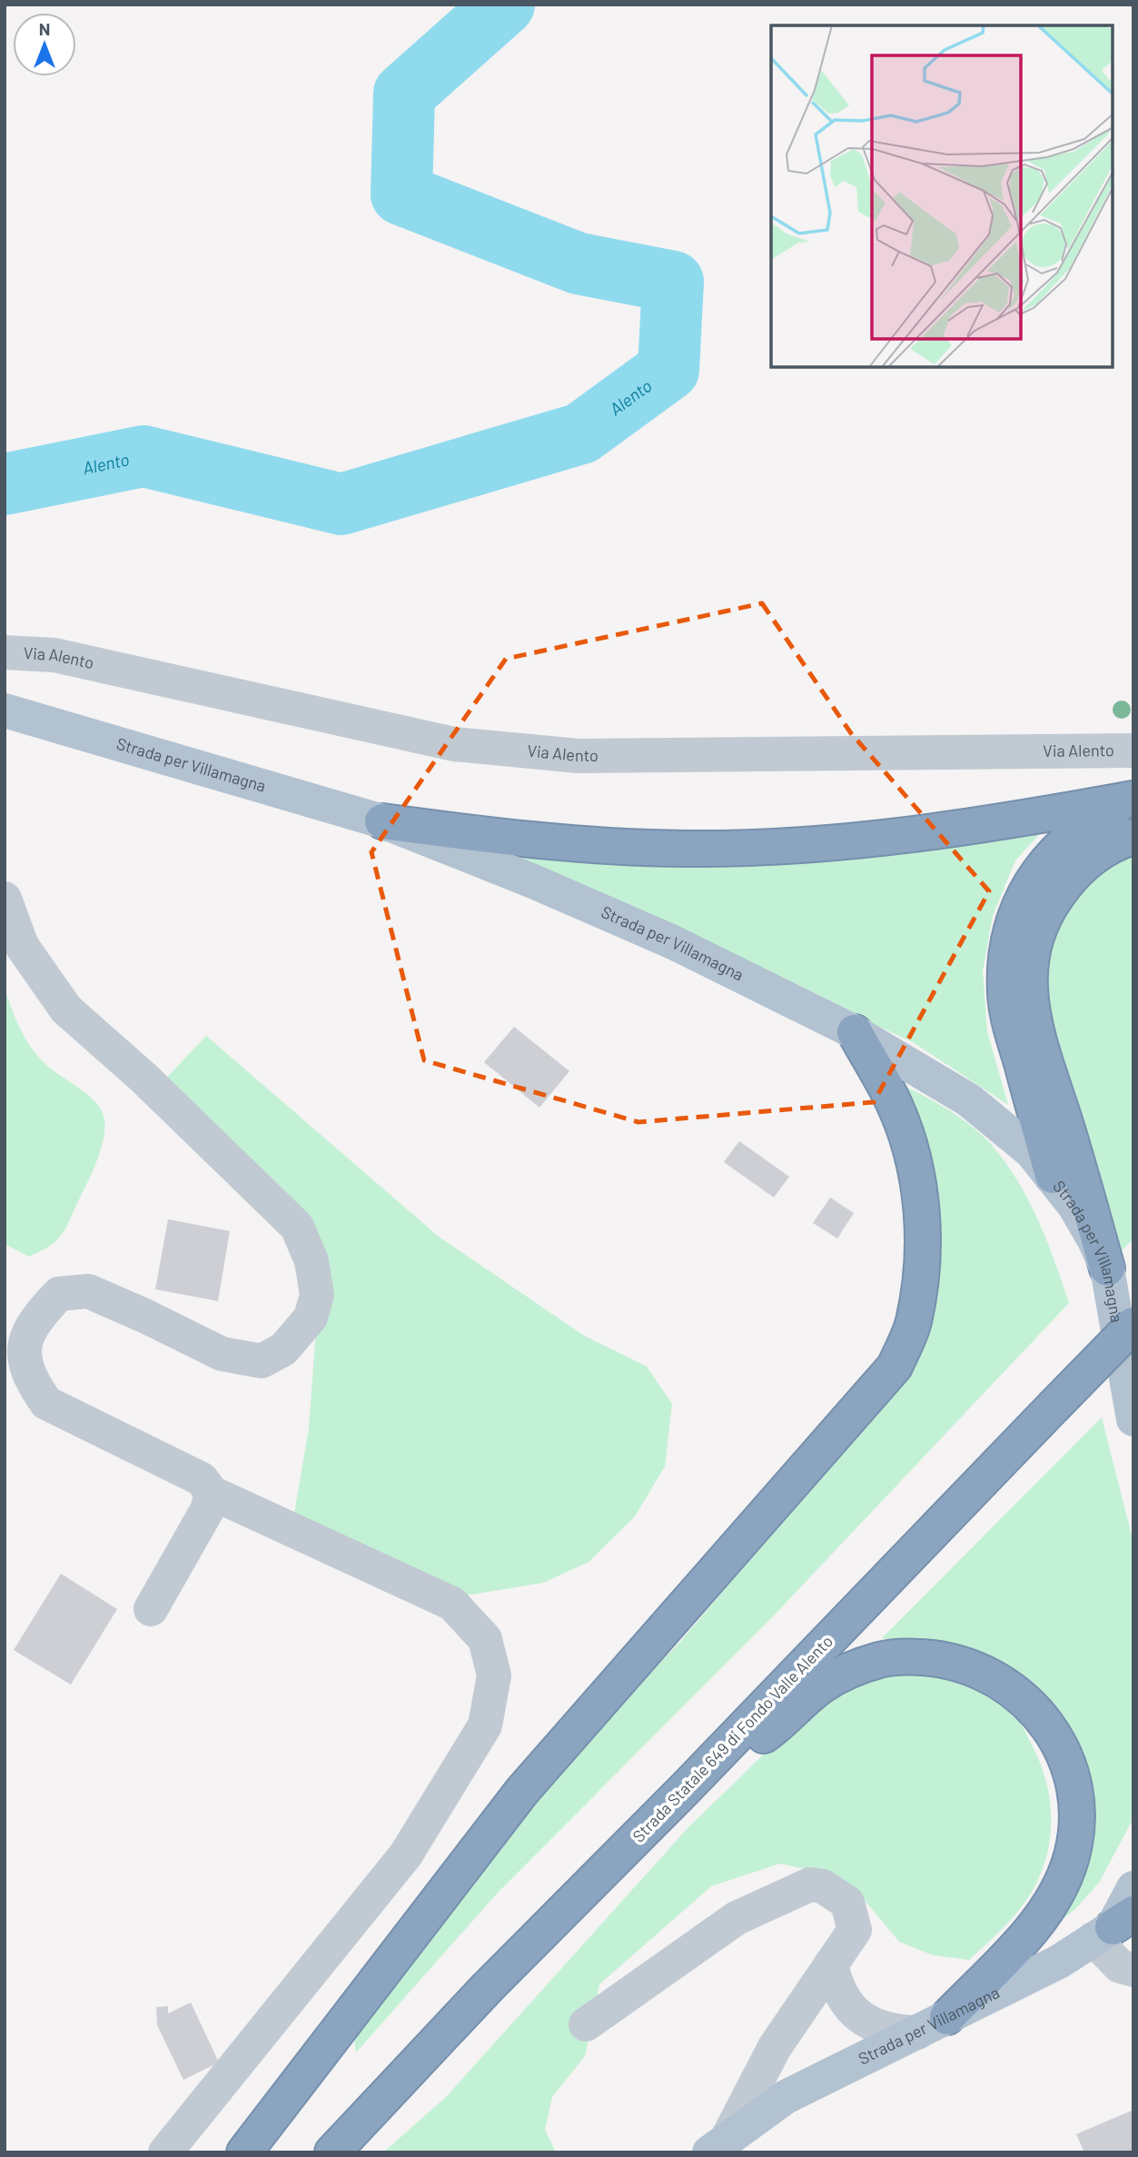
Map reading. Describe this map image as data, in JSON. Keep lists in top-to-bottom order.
{
  "streets": {
    "highway": ["Strada Statale 649 di Fondo Valle Alento"],
    "main road": ["Strada per Villamagna"],
    "street": ["Via Alento"]
  },
  "water": ["Alento"],
  "north": "top"
}
